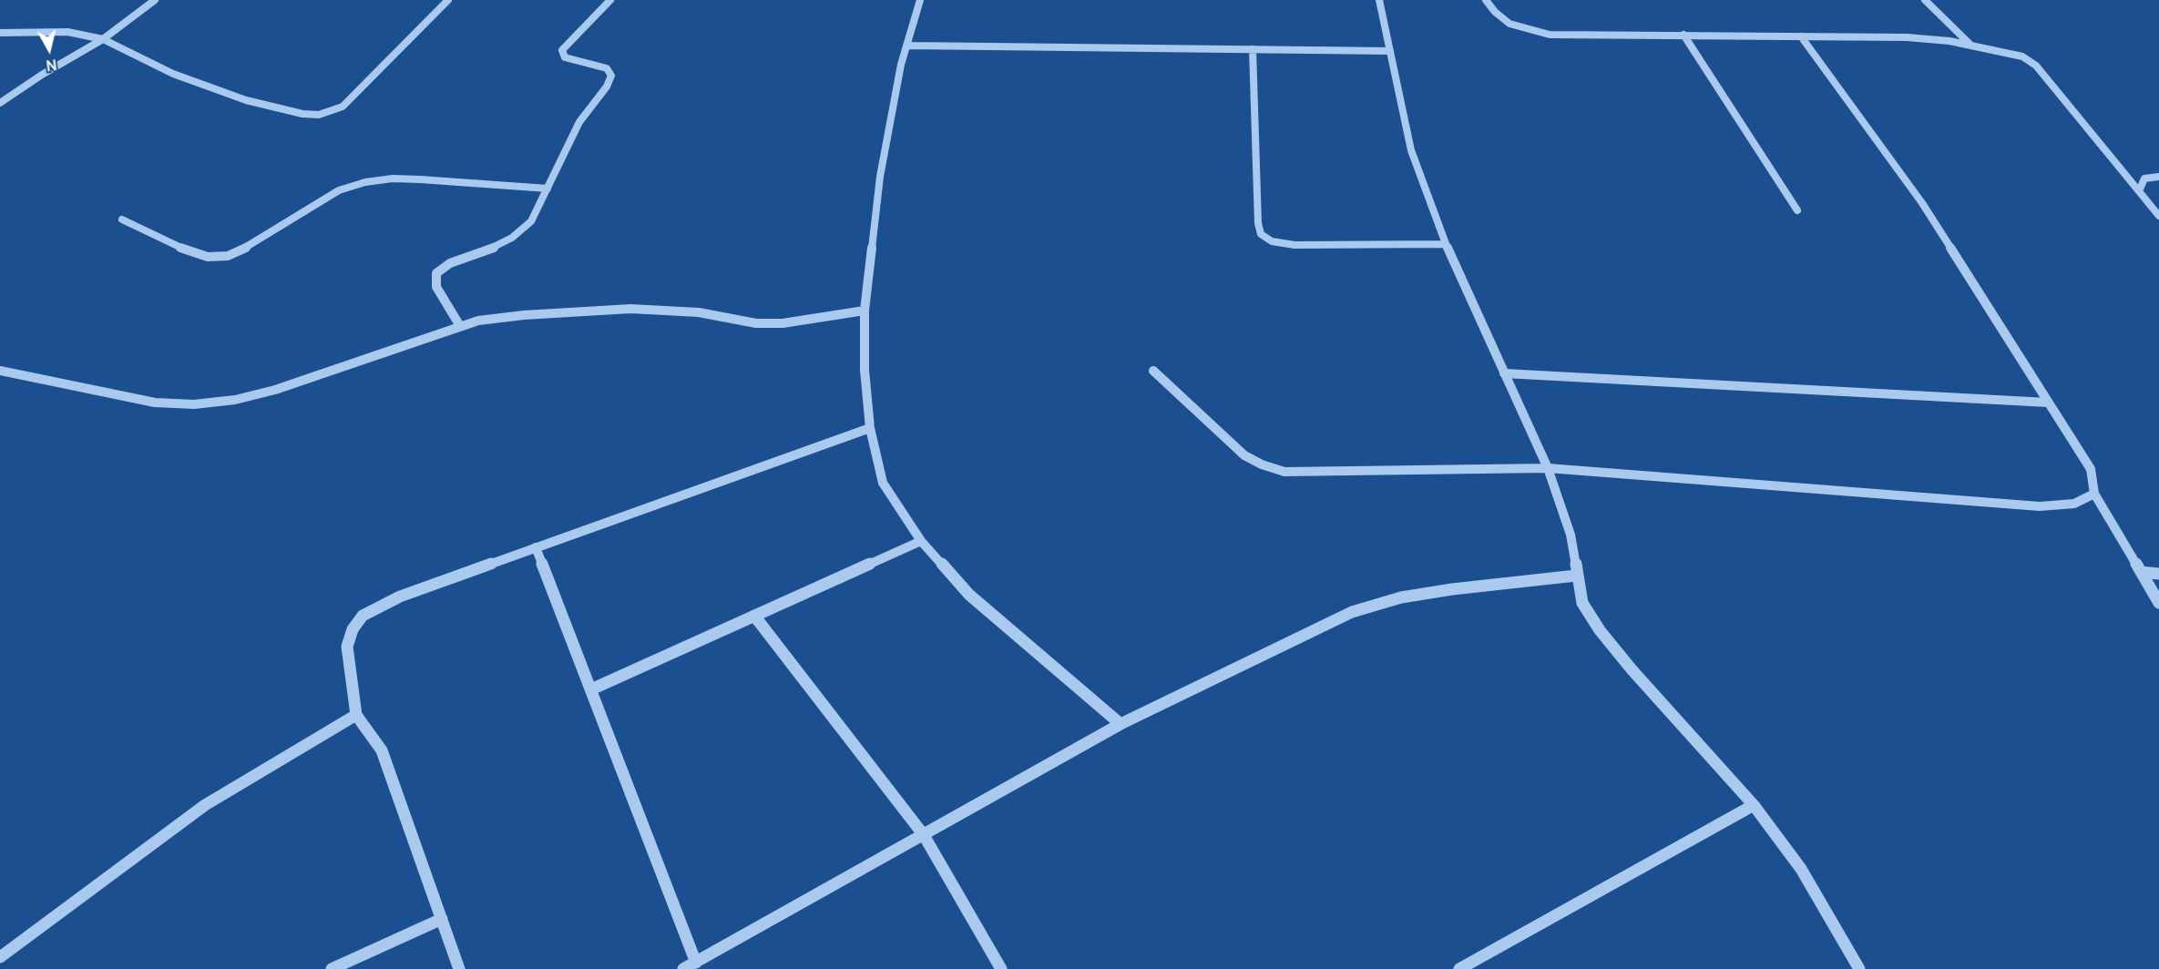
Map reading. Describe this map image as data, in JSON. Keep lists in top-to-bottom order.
{
  "north": "bottom"
}
